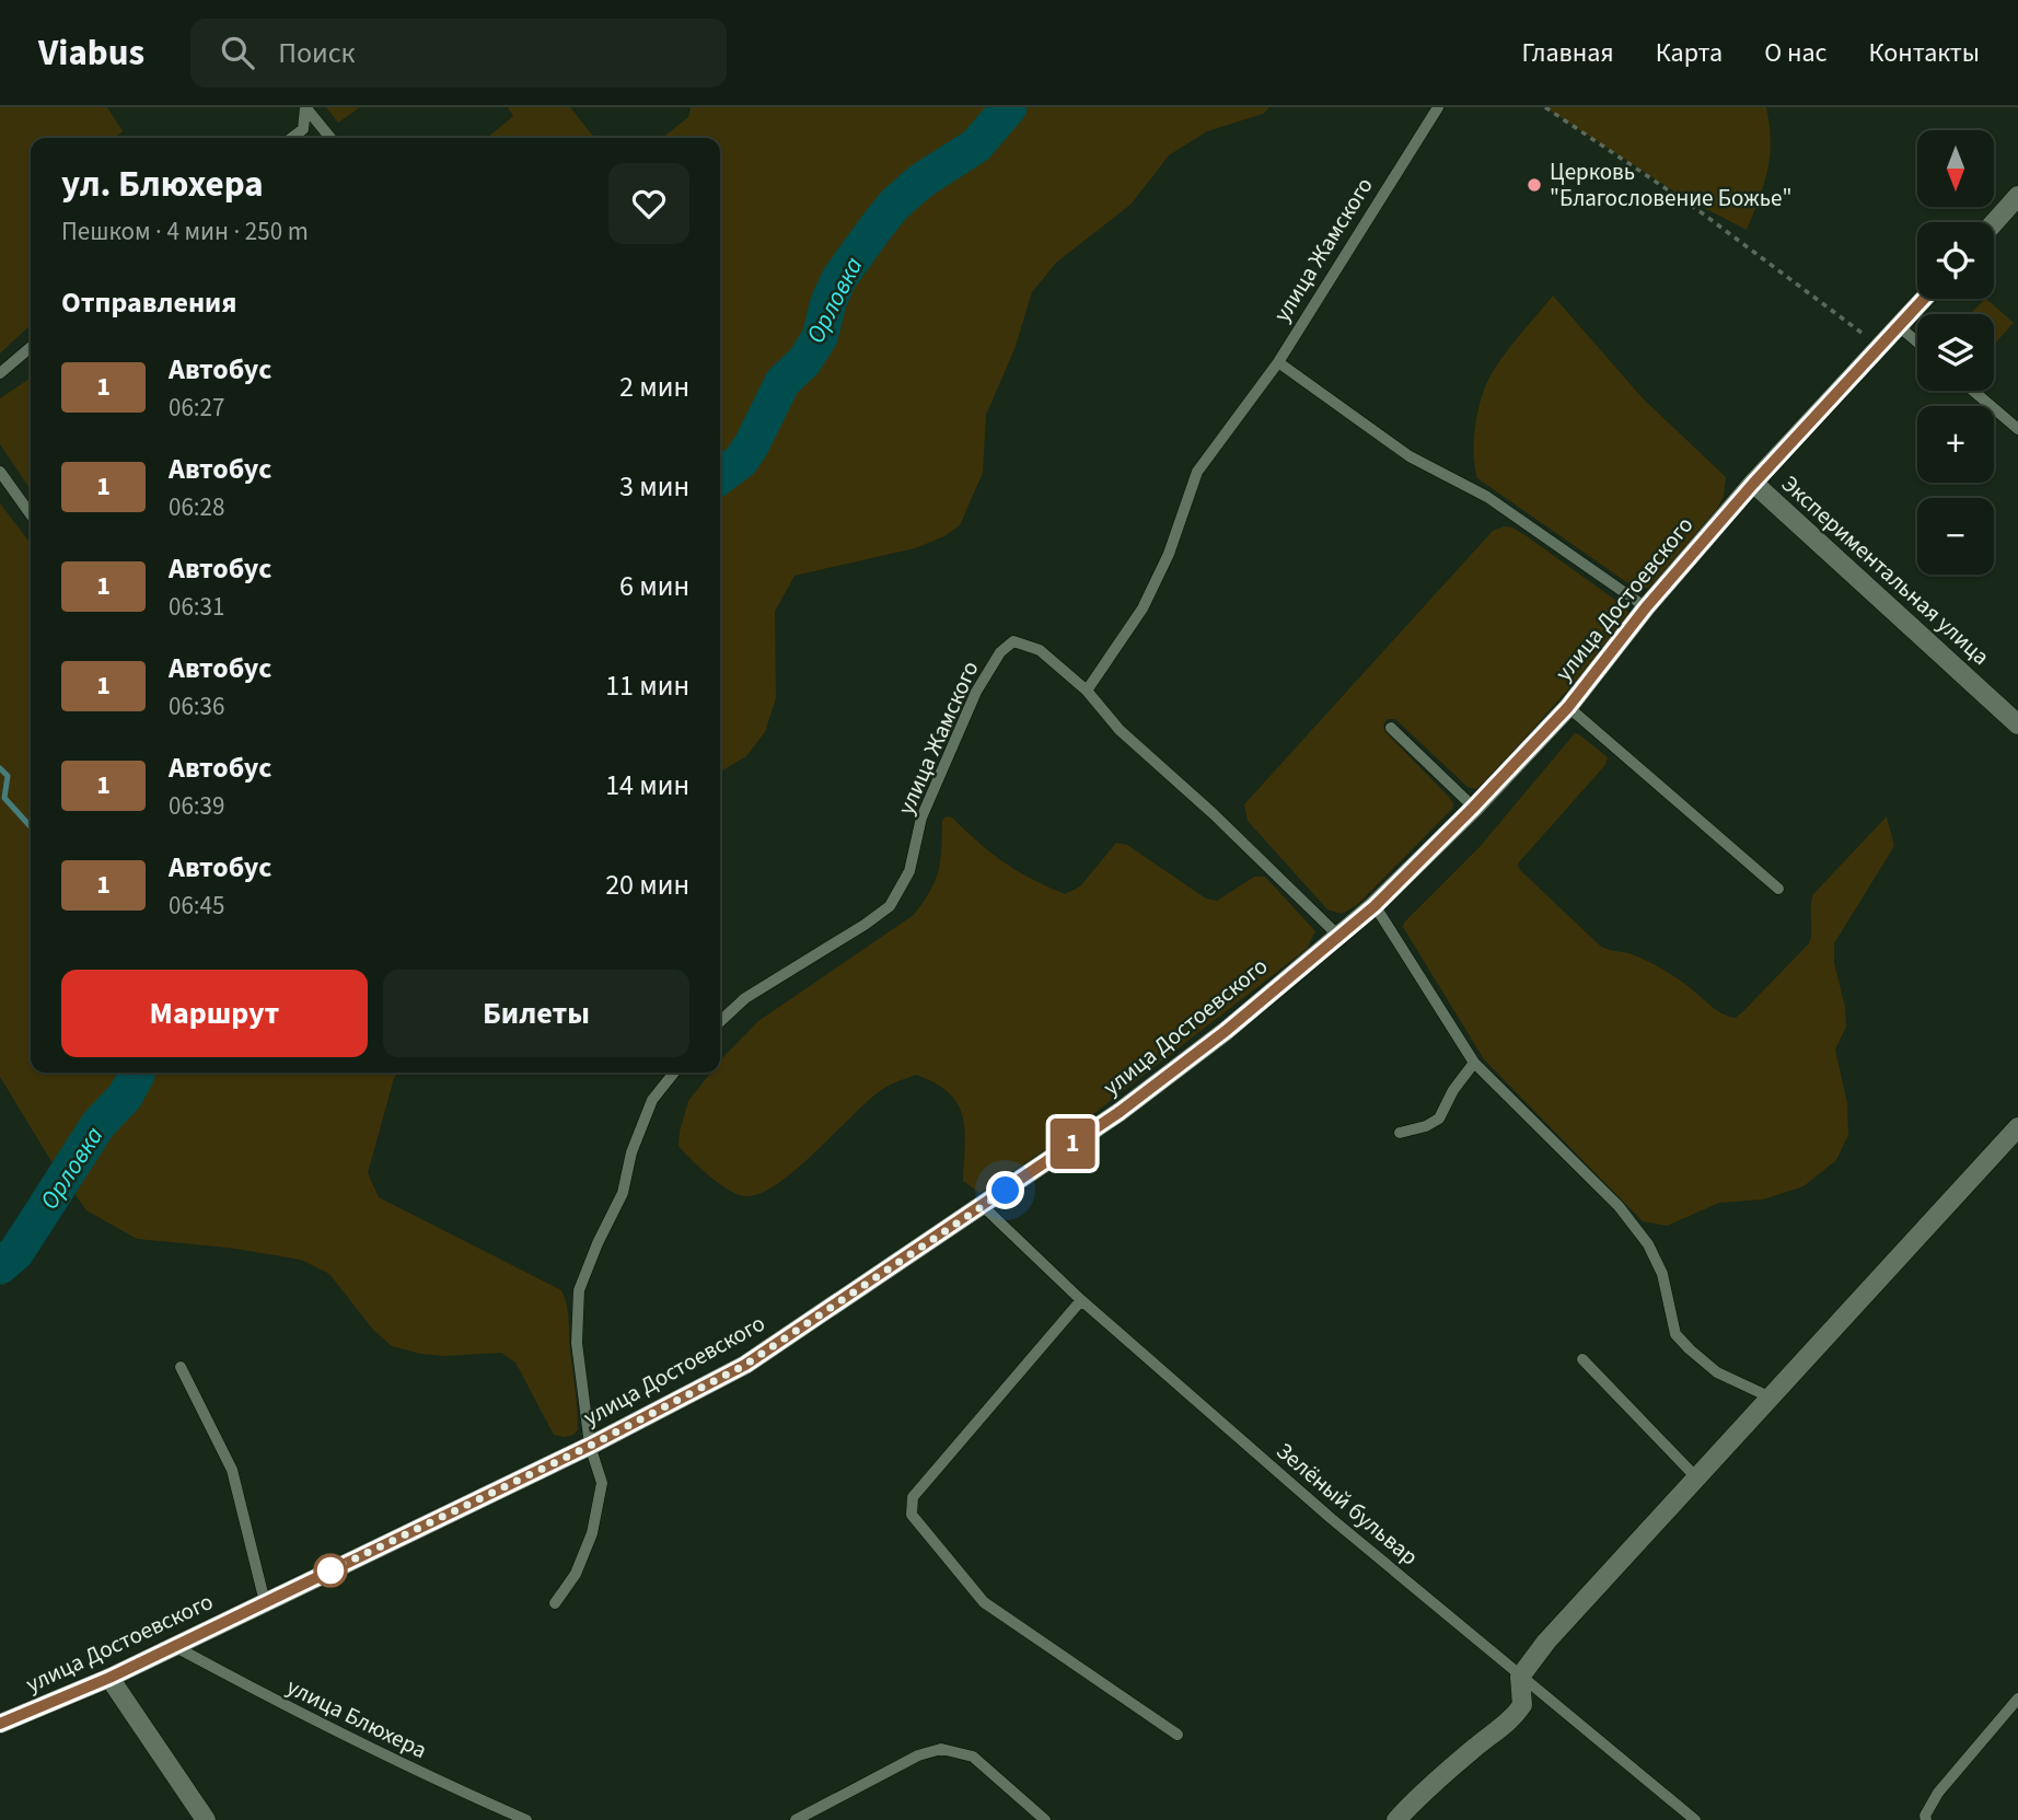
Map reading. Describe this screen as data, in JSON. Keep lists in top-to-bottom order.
{
  "streets": {
    "main road": ["Экспериментальная улица", "улица Достоевского"],
    "lane": ["улица Жамского", "Зелёный бульвар", "улица Блюхера"]
  },
  "crossings": [
    ["Экспериментальная улица", "улица Достоевского"],
    ["улица Достоевского", "Зелёный бульвар"],
    ["улица Достоевского", "улица Блюхера"]
  ],
  "water": ["Орловка"],
  "places": ["Церковь \"Благословение Божье\""],
  "lines": ["bus line 1"],
  "north": "bottom",
  "page": {
    "header": "Viabus",
    "search": "Поиск",
    "nav": [
      "Главная",
      "Карта",
      "О нас",
      "Контакты"
    ],
    "on_map": "1",
    "map_buttons": ["+", "−"],
    "heading": [
      ["ул. Блюхера", "Пешком · 4 мин · 250 m"],
      "Отправления"
    ],
    "list": [
      {
        "mark": "1",
        "name": "Автобус",
        "note": "06:27",
        "value": "2 мин"
      },
      {
        "mark": "1",
        "name": "Автобус",
        "note": "06:28",
        "value": "3 мин"
      },
      {
        "mark": "1",
        "name": "Автобус",
        "note": "06:31",
        "value": "6 мин"
      },
      {
        "mark": "1",
        "name": "Автобус",
        "note": "06:36",
        "value": "11 мин"
      },
      {
        "mark": "1",
        "name": "Автобус",
        "note": "06:39",
        "value": "14 мин"
      },
      {
        "mark": "1",
        "name": "Автобус",
        "note": "06:45",
        "value": "20 мин"
      }
    ],
    "buttons": ["Маршрут", "Билеты"]
  }
}
